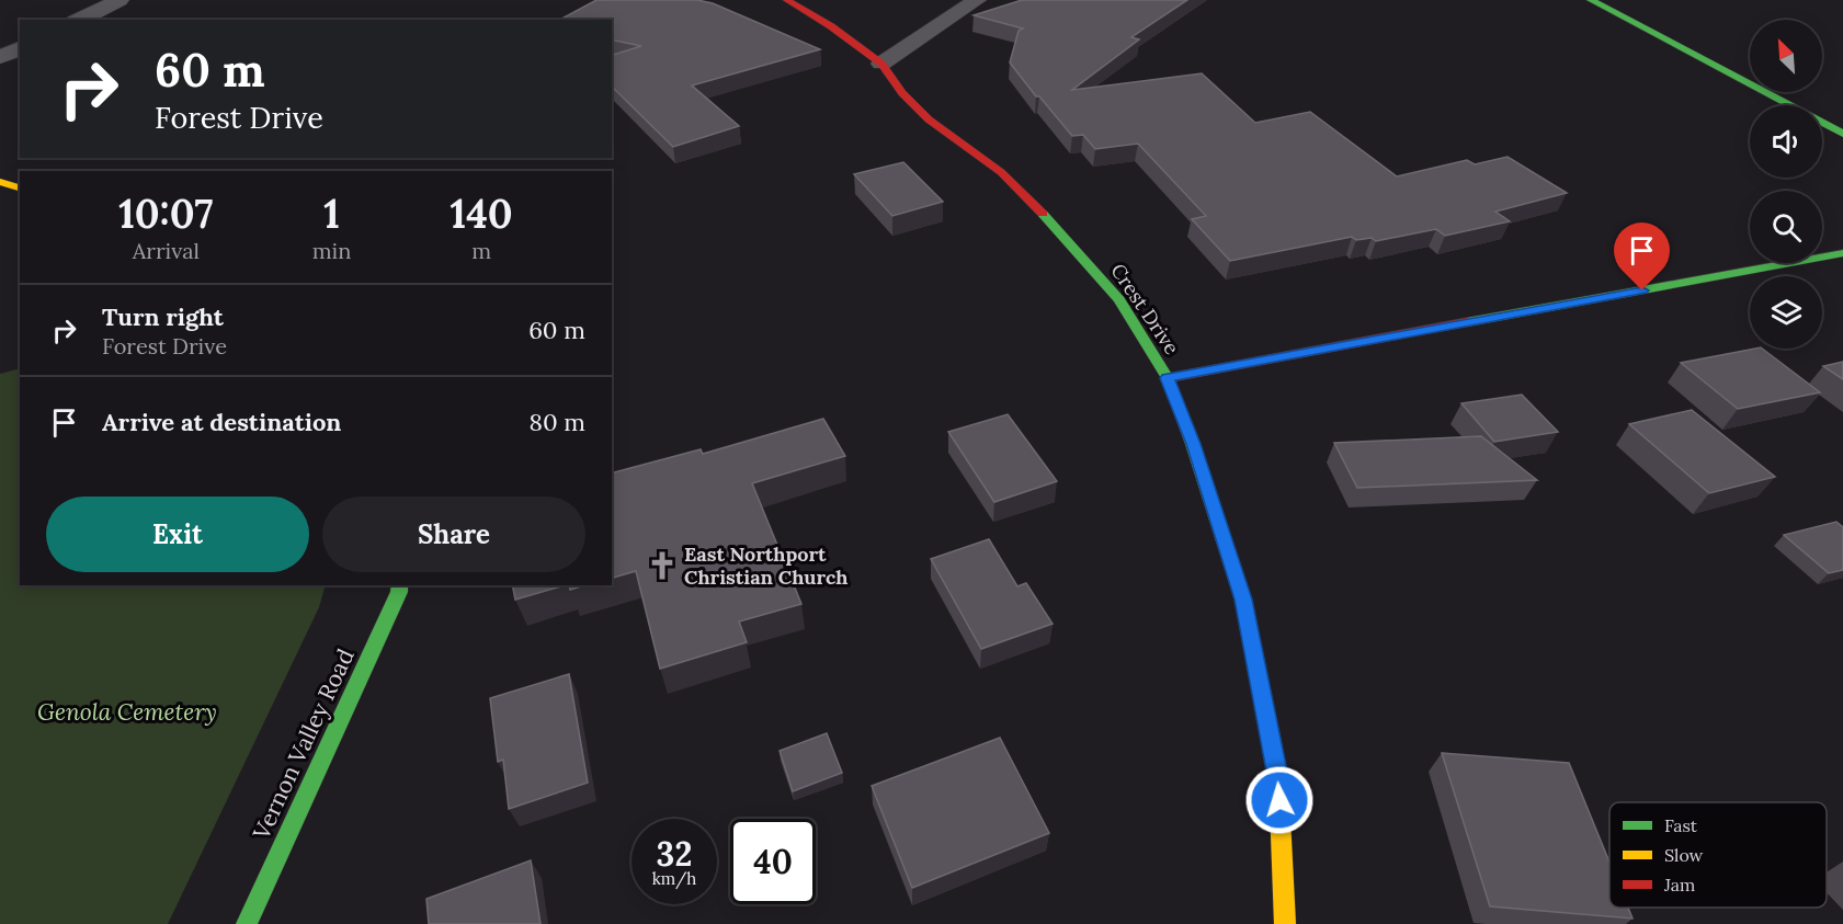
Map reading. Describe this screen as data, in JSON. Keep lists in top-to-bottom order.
{
  "streets": {
    "street": ["Crest Drive", "Vernon Valley Road"]
  },
  "parks": ["Genola Cemetery"],
  "places": {
    "church": ["East Northport Christian Church"]
  },
  "legend": ["Fast", "Slow", "Jam"],
  "north": "top left",
  "page": {
    "turn": ["60 m", "Forest Drive"],
    "eta": [
      "10:07",
      "Arrival",
      "1",
      "min",
      "140",
      "m"
    ],
    "list": [
      {
        "name": "Turn right",
        "note": "Forest Drive",
        "value": "60 m"
      },
      {
        "name": "Arrive at destination",
        "value": "80 m"
      }
    ],
    "buttons": ["Exit", "Share"],
    "speed": "32 km/h",
    "limit": "40"
  }
}
